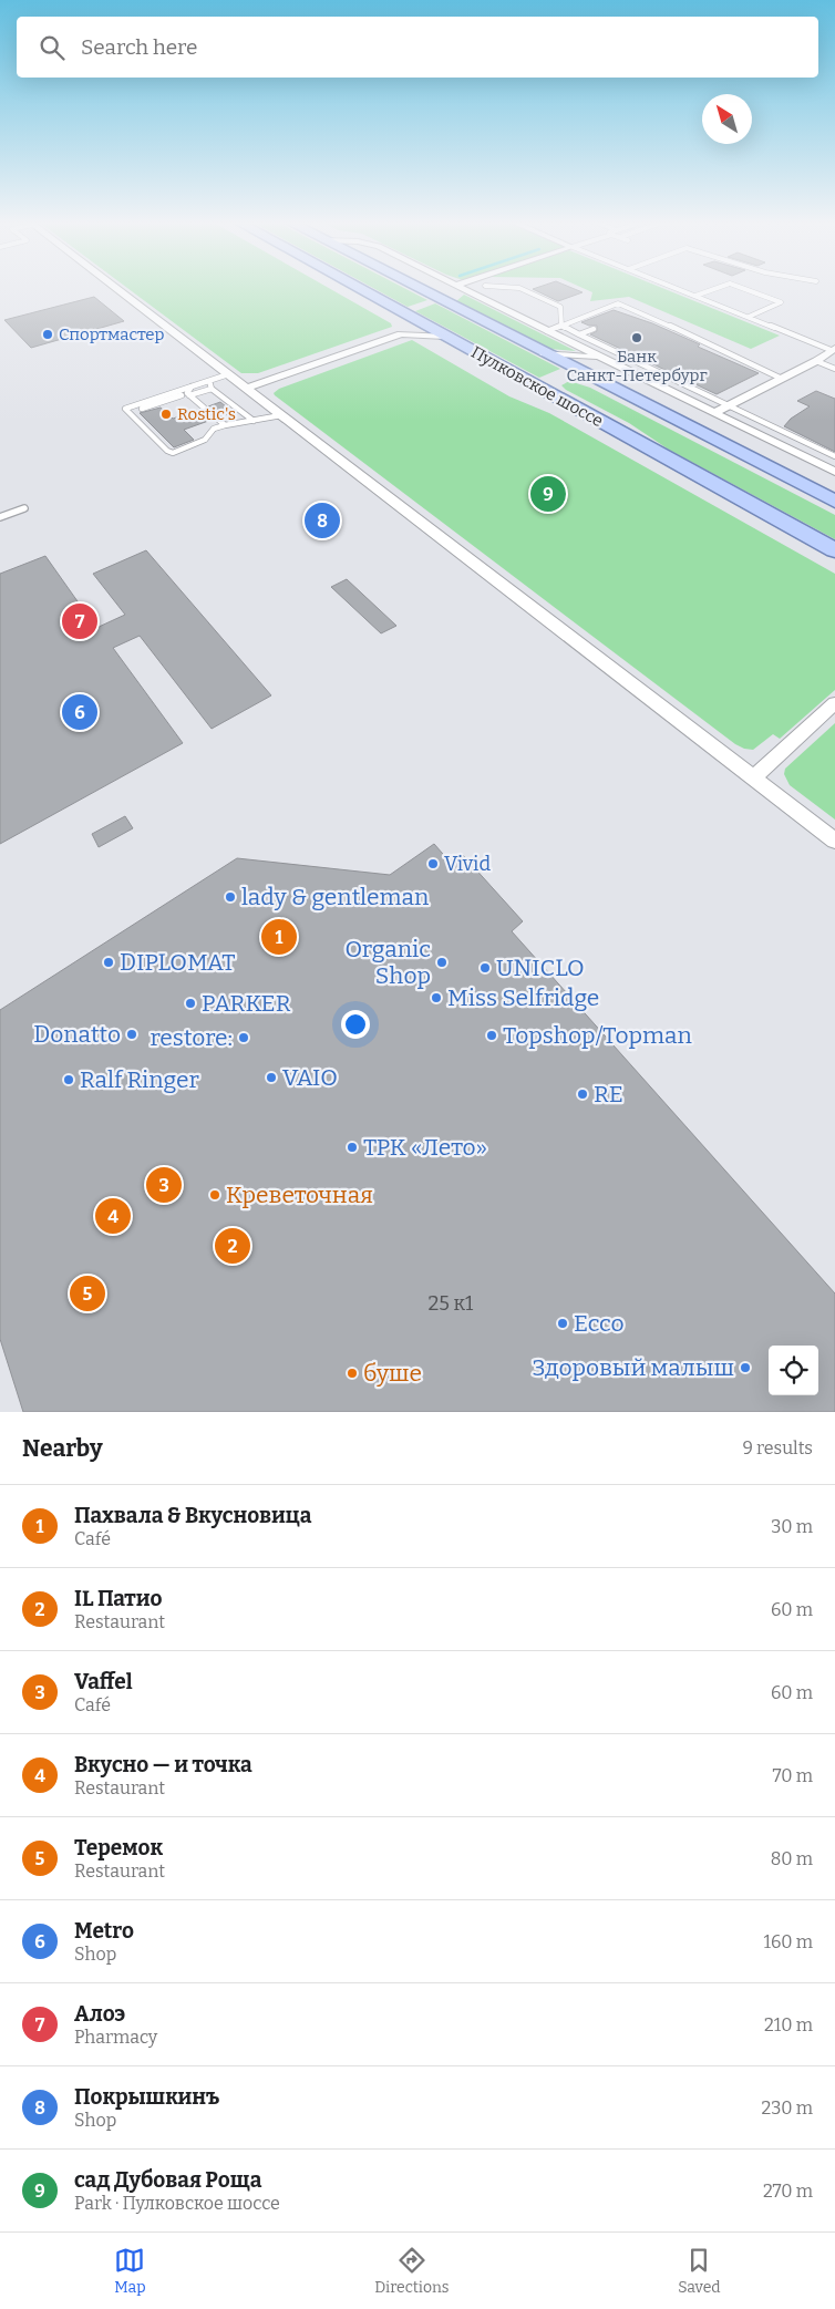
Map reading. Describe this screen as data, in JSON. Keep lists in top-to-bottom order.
{
  "streets": {
    "main road": ["Пулковское шоссе"]
  },
  "places": [
    "Спортмастер",
    "Банк Санкт-Петербург",
    "Rostic's",
    "Vivid",
    "lady & gentleman",
    "DIPLOMAT",
    "Organic Shop",
    "UNICLO",
    "Miss Selfridge",
    "PARKER",
    "Donatto",
    "Topshop/Topman",
    "restore:",
    "VAIO",
    "Ralf Ringer",
    "RE",
    "ТРК «Лето»",
    "Креветочная",
    "Ecco",
    "Здоровый малыш",
    "буше"
  ],
  "house_numbers": ["25 к1"],
  "north": "top left",
  "page": {
    "search": "Search here",
    "pins": [
      "9",
      "8",
      "7",
      "6",
      "1",
      "3",
      "4",
      "2",
      "5"
    ],
    "heading": ["Nearby", "9 results"],
    "list": [
      {
        "mark": "1",
        "name": "Пахвала & Вкусновица",
        "note": "Café",
        "value": "30 m"
      },
      {
        "mark": "2",
        "name": "IL Патио",
        "note": "Restaurant",
        "value": "60 m"
      },
      {
        "mark": "3",
        "name": "Vaffel",
        "note": "Café",
        "value": "60 m"
      },
      {
        "mark": "4",
        "name": "Вкусно — и точка",
        "note": "Restaurant",
        "value": "70 m"
      },
      {
        "mark": "5",
        "name": "Теремок",
        "note": "Restaurant",
        "value": "80 m"
      },
      {
        "mark": "6",
        "name": "Metro",
        "note": "Shop",
        "value": "160 m"
      },
      {
        "mark": "7",
        "name": "Алоэ",
        "note": "Pharmacy",
        "value": "210 m"
      },
      {
        "mark": "8",
        "name": "Покрышкинъ",
        "note": "Shop",
        "value": "230 m"
      },
      {
        "mark": "9",
        "name": "сад Дубовая Роща",
        "note": "Park · Пулковское шоссе",
        "value": "270 m"
      }
    ],
    "nav": ["Map", "Directions", "Saved"]
  }
}
